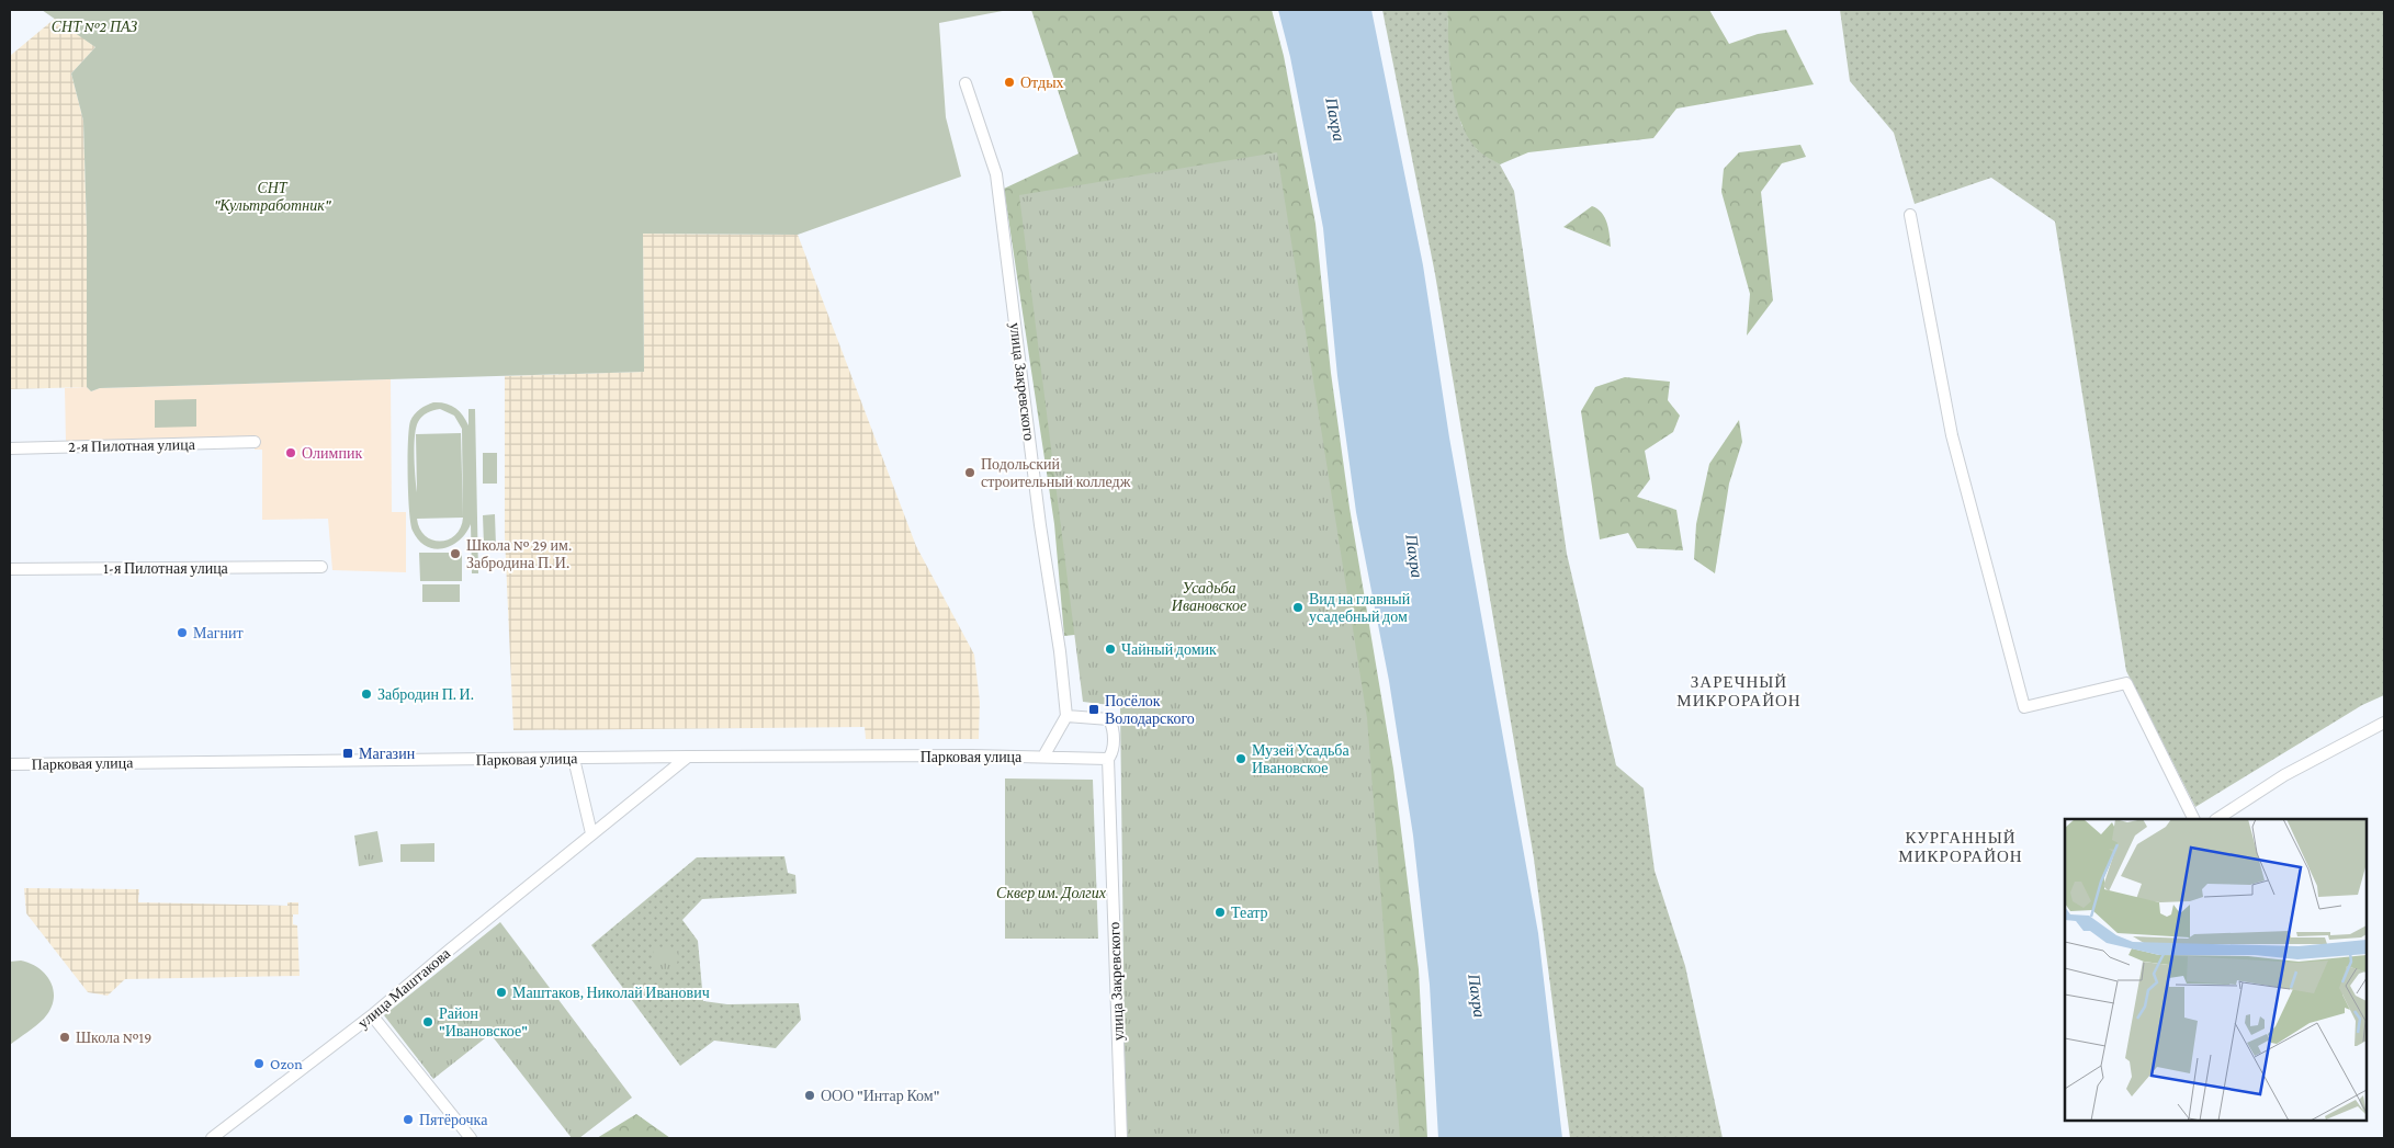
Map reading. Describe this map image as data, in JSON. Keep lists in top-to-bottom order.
{
  "streets": {
    "street": [
      "улица Закревского",
      "2-я Пилотная улица",
      "1-я Пилотная улица",
      "Парковая улица",
      "улица Маштакова"
    ]
  },
  "crossings": [
    ["улица Закревского", "Парковая улица"],
    ["Парковая улица", "улица Маштакова"]
  ],
  "districts": ["ЗАРЕЧНЫЙ МИКРОРАЙОН", "КУРГАННЫЙ МИКРОРАЙОН"],
  "water": ["Пахра"],
  "parks": [
    "СНТ №2 ПАЗ",
    "СНТ \"Культработник\"",
    "Усадьба Ивановское",
    "Сквер им. Долгих"
  ],
  "places": {
    "other": [
      "Отдых",
      "Олимпик",
      "Подольский строительный колледж",
      "Школа № 29 им. Забродина П. И.",
      "Вид на главный усадебный дом",
      "Магнит",
      "Чайный домик",
      "Забродин П. И.",
      "Музей Усадьба Ивановское",
      "Театр",
      "Маштаков, Николай Иванович",
      "Район \"Ивановское\"",
      "Школа №19",
      "Ozon",
      "ООО \"Интар Ком\"",
      "Пятёрочка"
    ],
    "transit": ["Посёлок Володарского", "Магазин"]
  }
}
